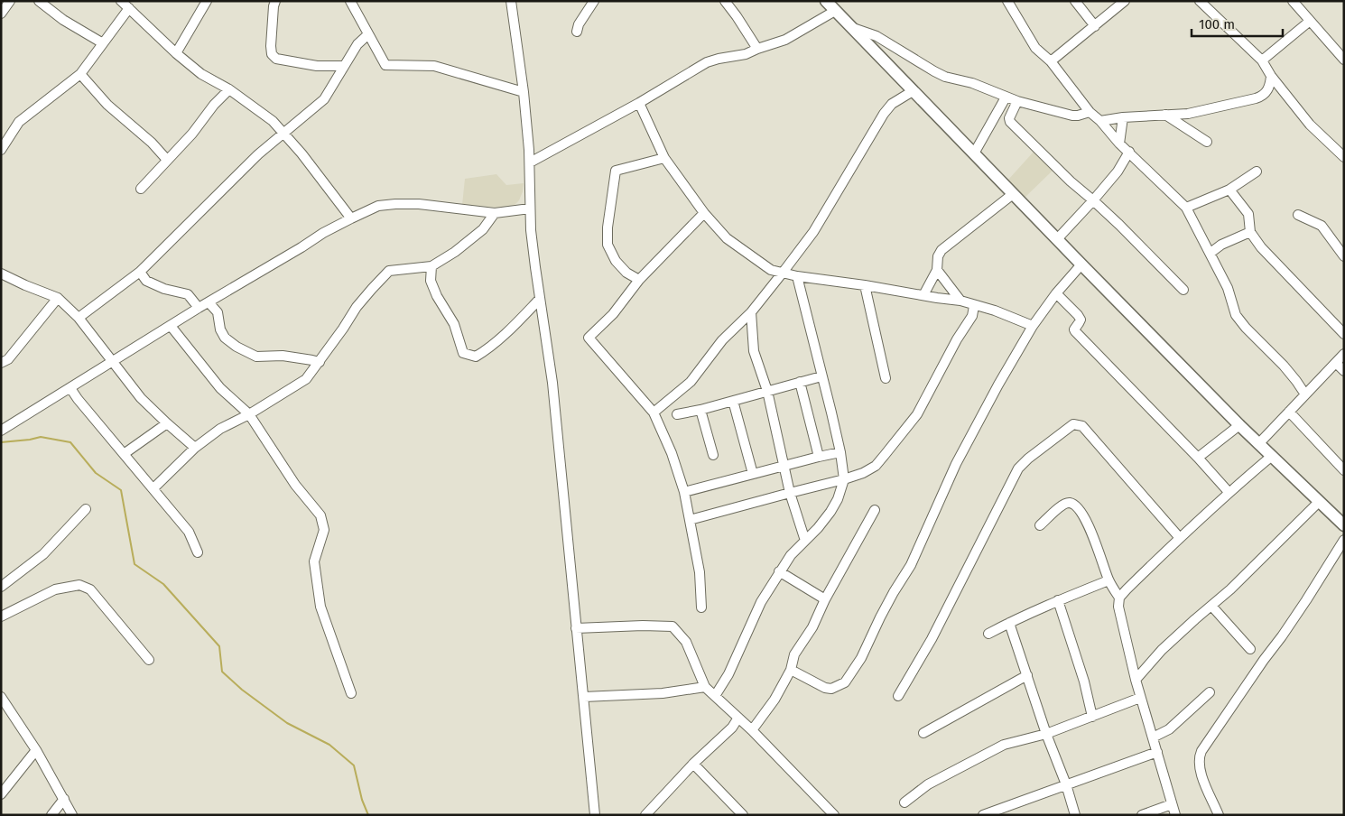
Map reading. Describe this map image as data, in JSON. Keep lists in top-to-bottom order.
{
  "scale_bar": "100 m"
}
